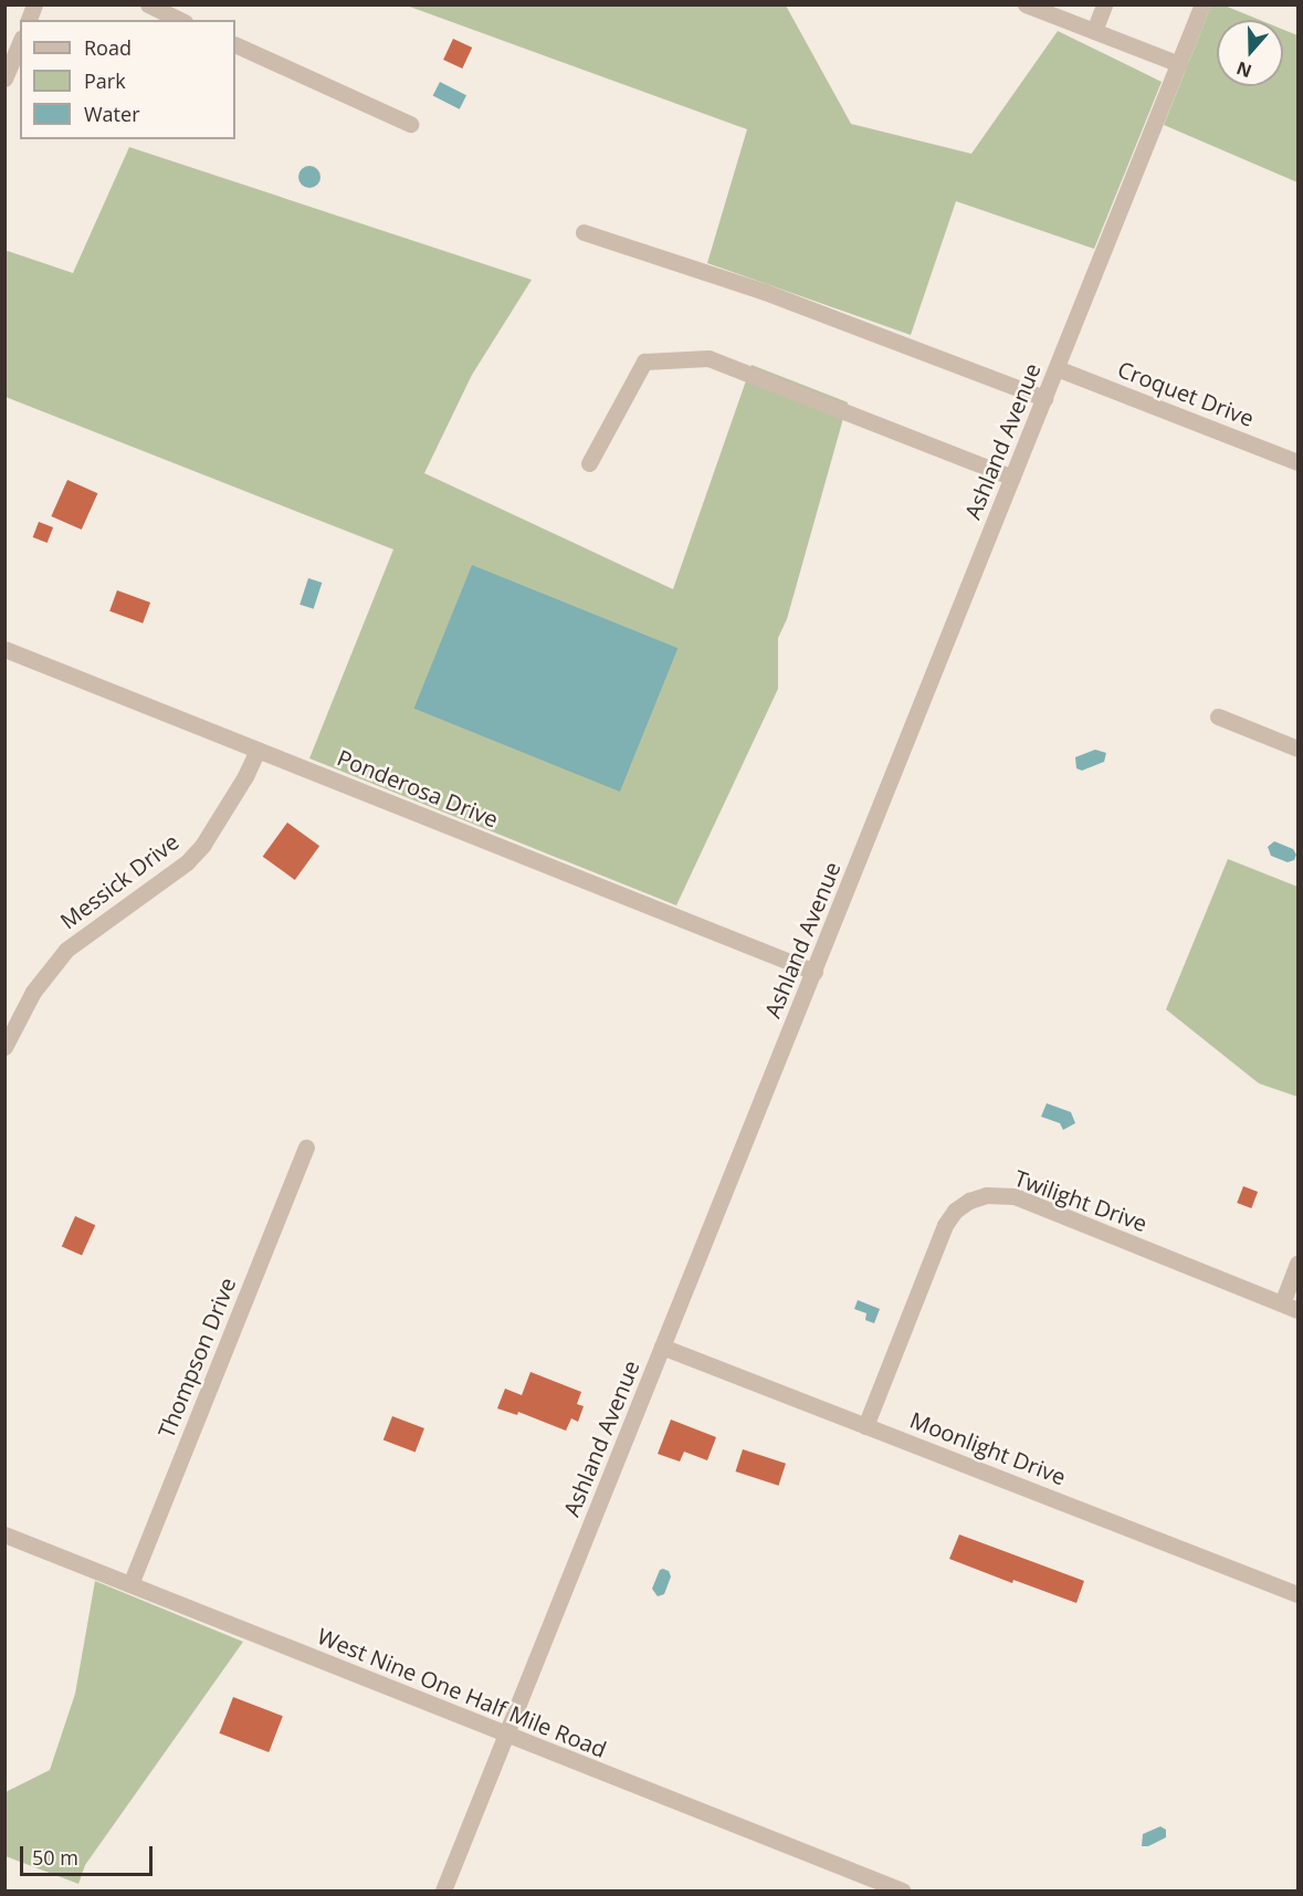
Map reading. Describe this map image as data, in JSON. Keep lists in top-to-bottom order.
{
  "streets": {
    "street": [
      "Croquet Drive",
      "Ashland Avenue",
      "Ponderosa Drive",
      "Messick Drive",
      "Twilight Drive",
      "Thompson Drive",
      "Moonlight Drive",
      "West Nine One Half Mile Road"
    ]
  },
  "crossings": [
    ["Croquet Drive", "Ashland Avenue"],
    ["Ashland Avenue", "Ponderosa Drive"],
    ["Ashland Avenue", "Moonlight Drive"],
    ["Ashland Avenue", "West Nine One Half Mile Road"],
    ["Ponderosa Drive", "Messick Drive"],
    ["Twilight Drive", "Moonlight Drive"],
    ["Thompson Drive", "West Nine One Half Mile Road"]
  ],
  "legend": ["Road", "Park", "Water"],
  "scale_bar": "50 m",
  "north": "bottom"
}
